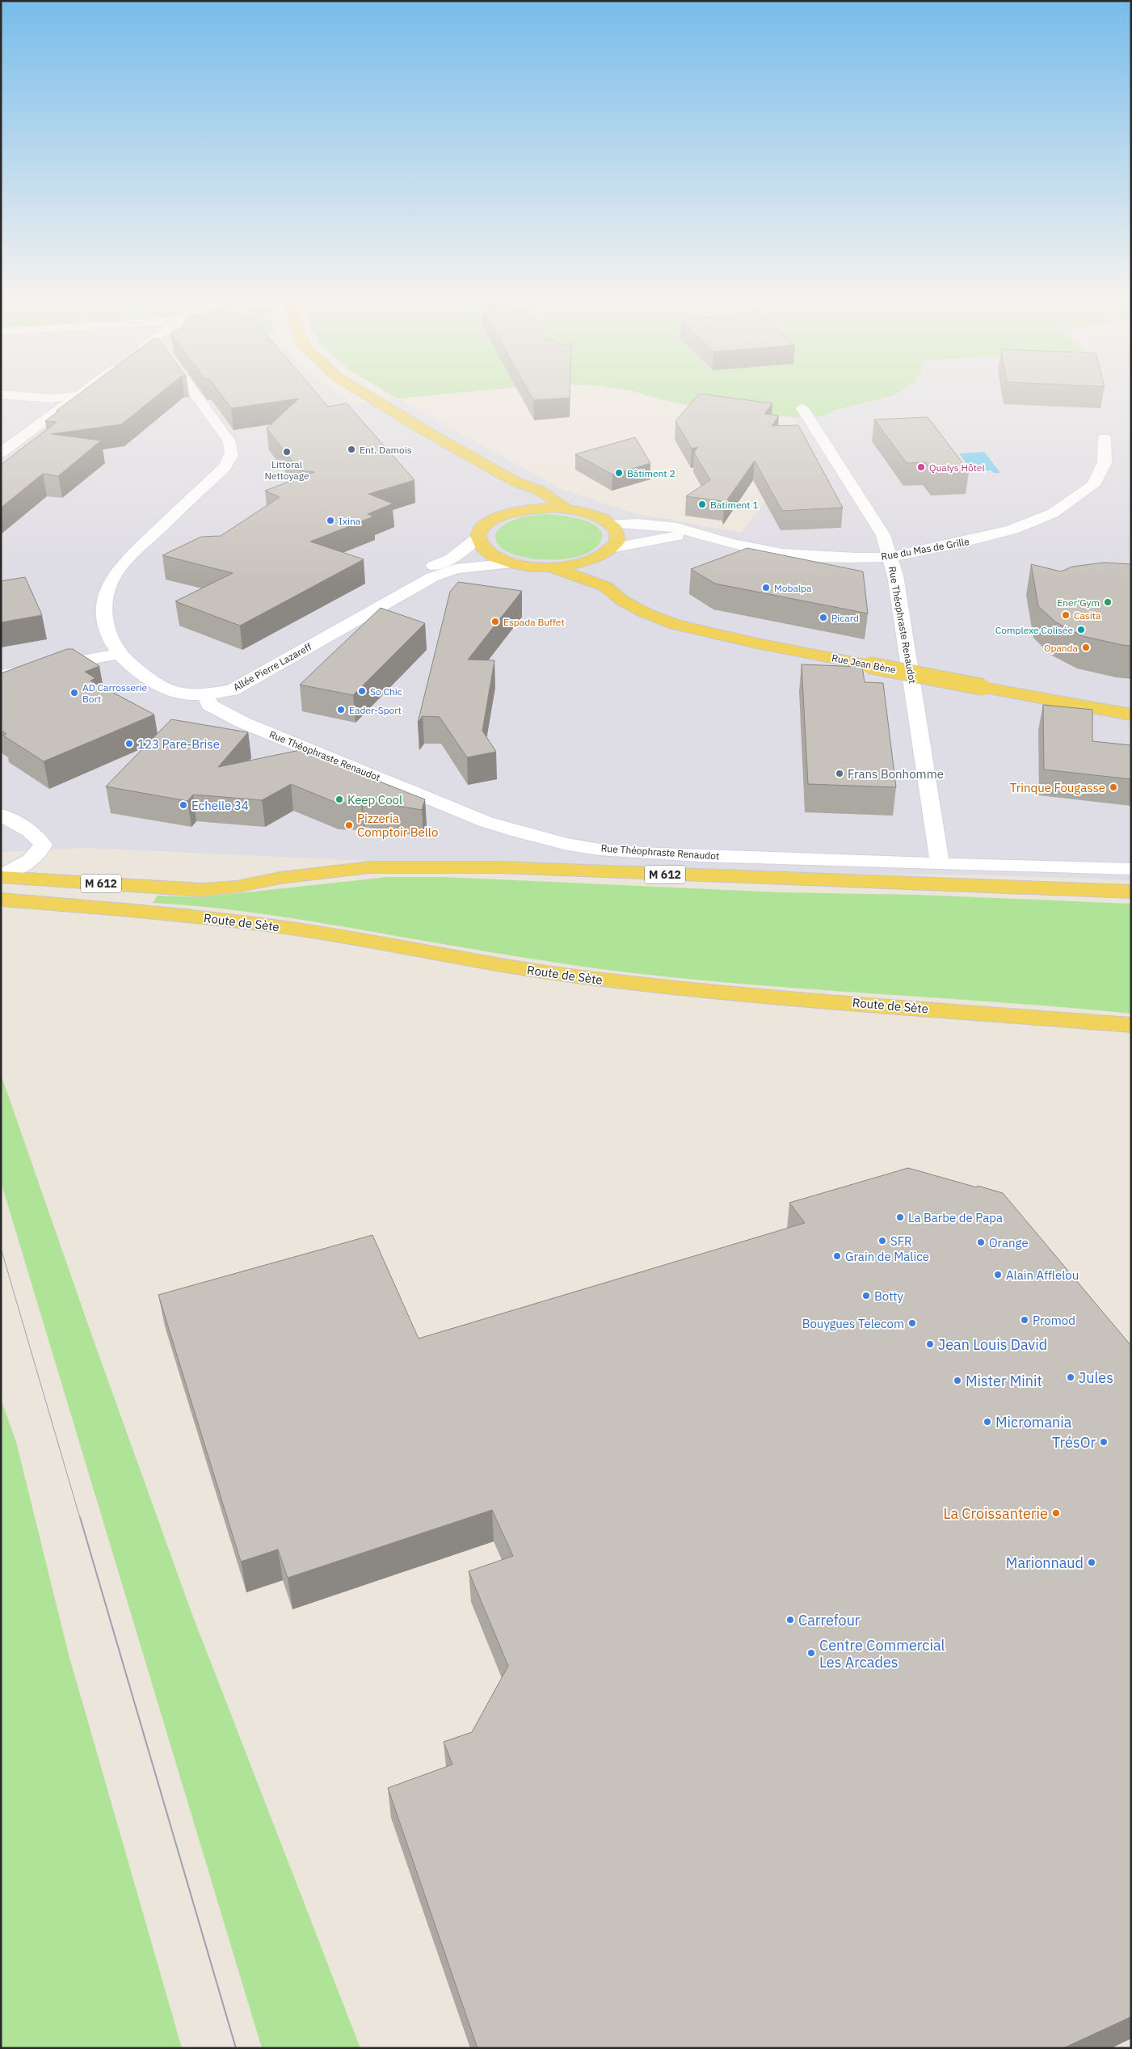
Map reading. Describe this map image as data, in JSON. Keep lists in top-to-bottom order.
{
  "streets": {
    "main road": ["Rue Jean Bène", "M 612", "Route de Sète"],
    "street": ["Rue du Mas de Grille", "Rue Théophraste Renaudot", "Allée Pierre Lazareff"]
  },
  "crossings": [
    ["Rue du Mas de Grille", "Rue Théophraste Renaudot"],
    ["Rue Théophraste Renaudot", "Allée Pierre Lazareff"]
  ],
  "places": [
    "Ent. Damois",
    "Littoral Nettoyage",
    "Qualys Hôtel",
    "Bâtiment 2",
    "Batiment 1",
    "Ixina",
    "Mobalpa",
    "Ener'Gym",
    "Casita",
    "Picard",
    "Espada Buffet",
    "Complexe Colisée",
    "Opanda",
    "So Chic",
    "AD Carrosserie Bort",
    "Eader-Sport",
    "123 Pare-Brise",
    "Frans Bonhomme",
    "Trinque Fougasse",
    "Keep Cool",
    "Echelle 34",
    "Pizzeria Comptoir Bello",
    "La Barbe de Papa",
    "SFR",
    "Orange",
    "Grain de Malice",
    "Alain Afflelou",
    "Botty",
    "Promod",
    "Bouygues Telecom",
    "Jean Louis David",
    "Jules",
    "Mister Minit",
    "Micromania",
    "TrésOr",
    "La Croissanterie",
    "Marionnaud",
    "Carrefour",
    "Centre Commercial Les Arcades"
  ]
}
